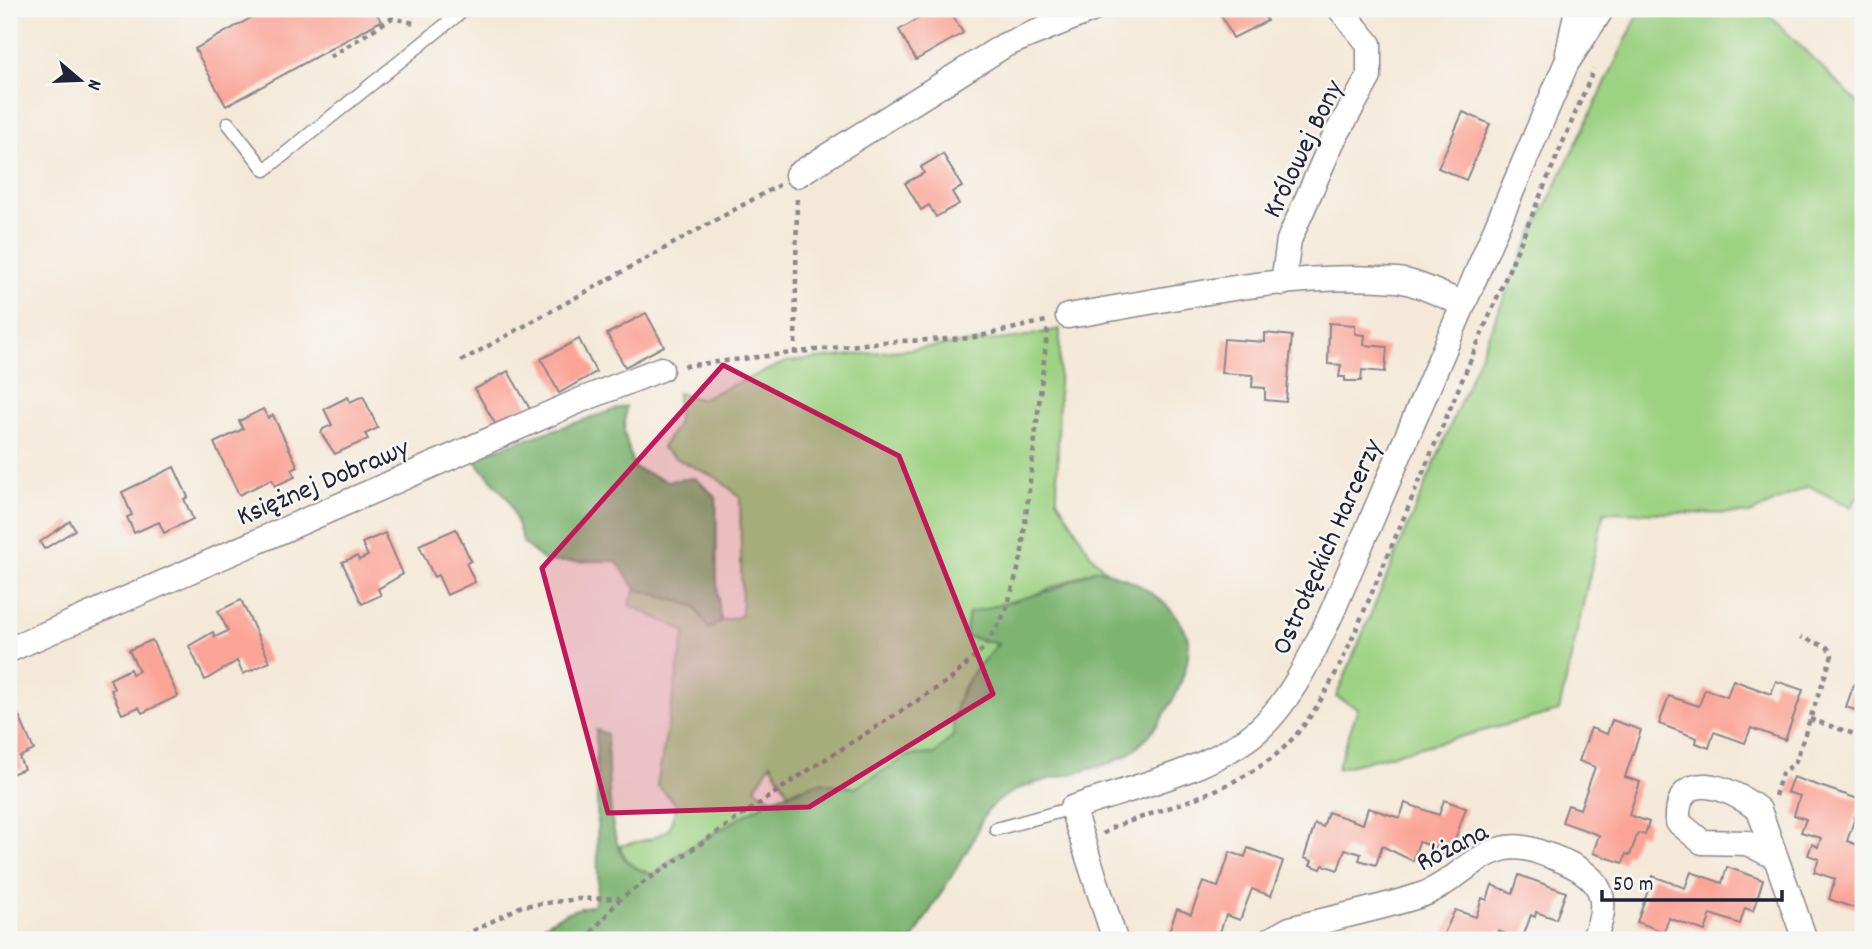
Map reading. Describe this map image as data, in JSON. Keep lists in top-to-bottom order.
{
  "streets": {
    "street": [
      "Królowej Bony",
      "Księżnej Dobrawy",
      "Ostrołęckich Harcerzy",
      "Różana"
    ]
  },
  "scale_bar": "50 m",
  "north": "right"
}
